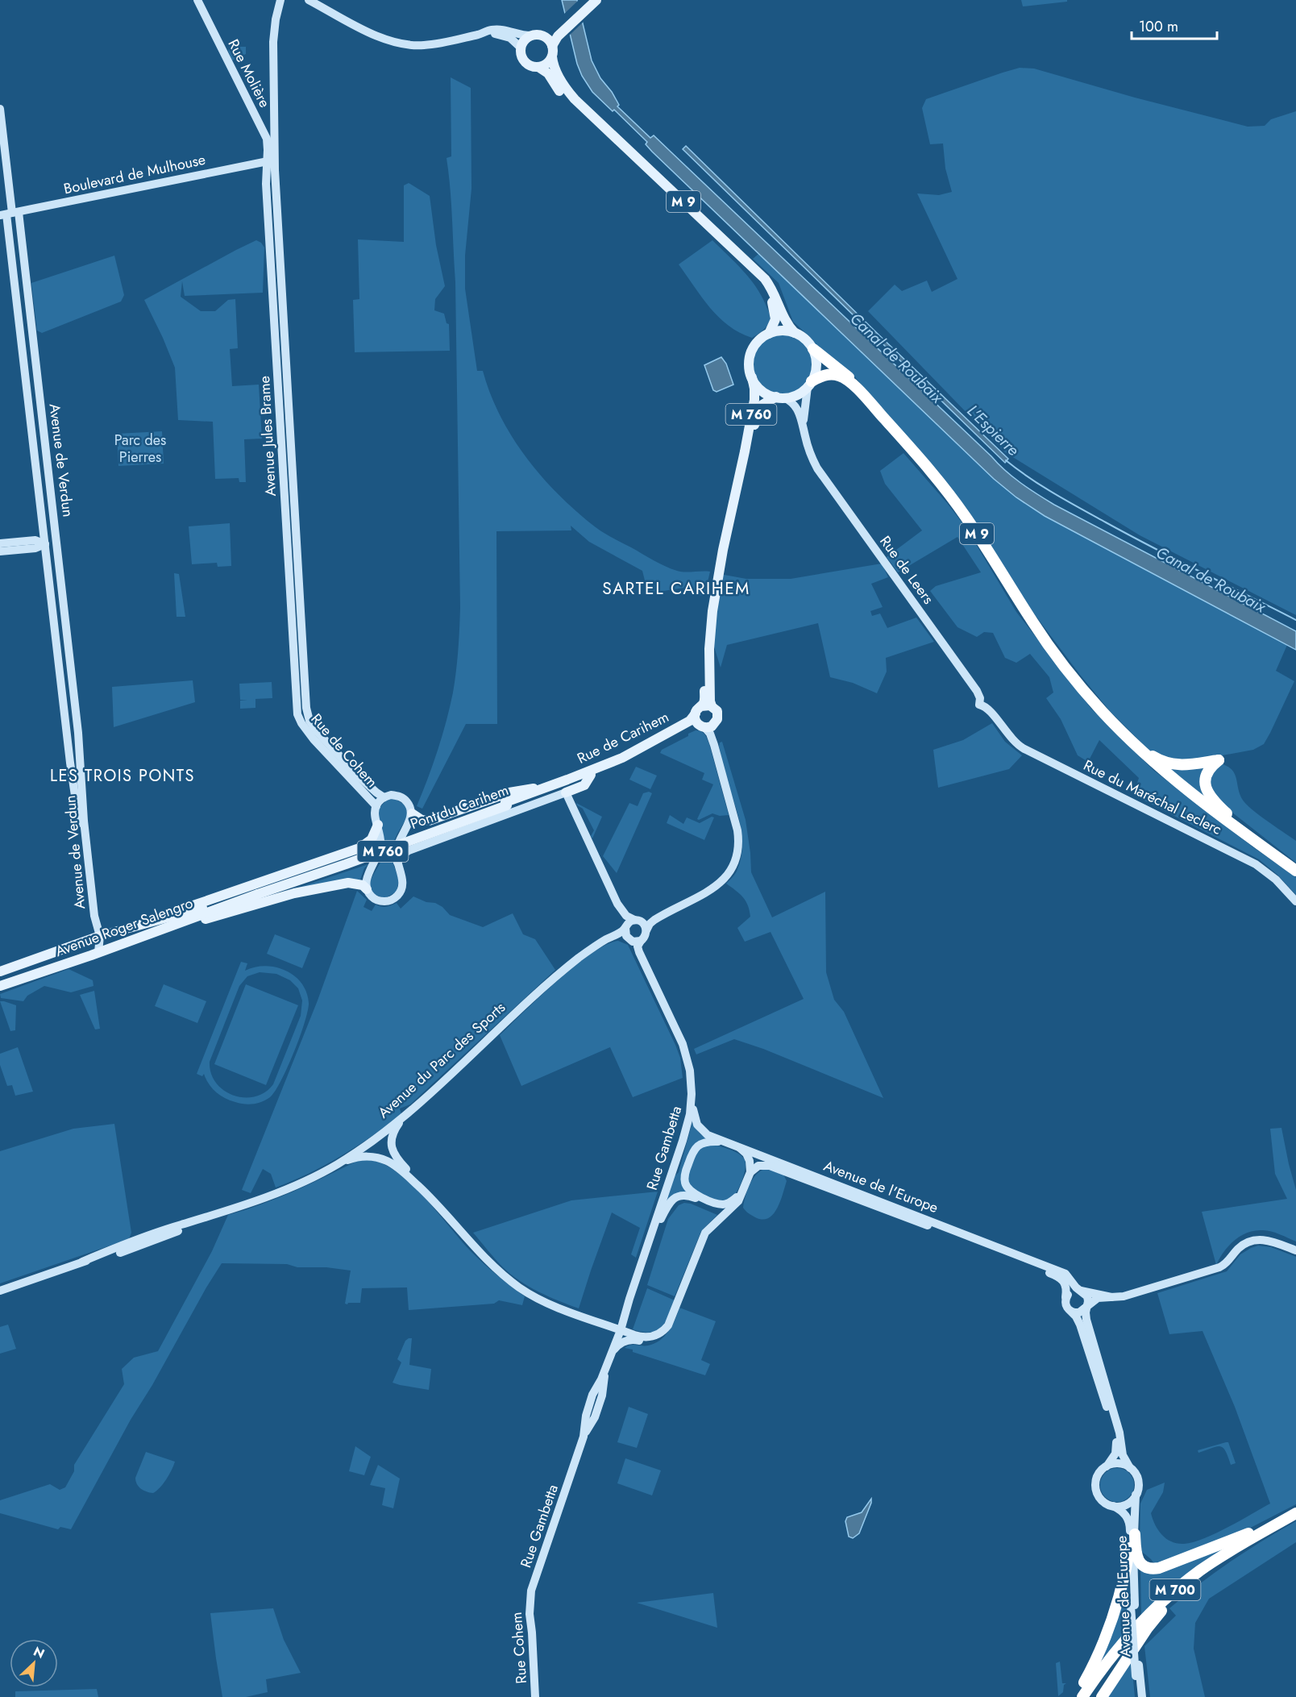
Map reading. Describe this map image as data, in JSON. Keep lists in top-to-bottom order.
{
  "streets": {
    "highway": ["M 9", "M 700"],
    "main road": [
      "M 760",
      "Rue de Carihem",
      "Pont du Carihem",
      "Avenue Roger Salengro"
    ],
    "street": [
      "Rue Molière",
      "Boulevard de Mulhouse",
      "Avenue Jules Brame",
      "Avenue de Verdun",
      "Rue de Leers",
      "Rue de Cohem",
      "Rue du Maréchal Leclerc",
      "Avenue du Parc des Sports",
      "Rue Gambetta",
      "Avenue de l'Europe",
      "Rue Cohem"
    ]
  },
  "crossings": [
    ["Rue Molière", "Boulevard de Mulhouse"],
    ["Rue Molière", "Avenue Jules Brame"],
    ["Boulevard de Mulhouse", "Avenue Jules Brame"],
    ["Boulevard de Mulhouse", "Avenue de Verdun"],
    ["M 9", "M 760"],
    ["M 9", "Rue de Leers"],
    ["M 760", "Rue de Leers"],
    ["M 760", "Rue de Carihem"],
    ["Avenue Jules Brame", "Rue de Cohem"],
    ["Avenue de Verdun", "Avenue Roger Salengro"],
    ["Rue de Leers", "Rue du Maréchal Leclerc"],
    ["Rue de Carihem", "Pont du Carihem"],
    ["Pont du Carihem", "Avenue Roger Salengro"],
    ["Avenue du Parc des Sports", "Rue Gambetta"],
    ["Rue Gambetta", "Avenue de l'Europe"],
    ["Rue Gambetta", "Rue Cohem"]
  ],
  "districts": ["SARTEL CARIHEM", "LES TROIS PONTS"],
  "water": ["Canal de Roubaix", "L'Espierre"],
  "parks": ["Parc des Pierres"],
  "scale_bar": "100 m",
  "north": "top right"
}
